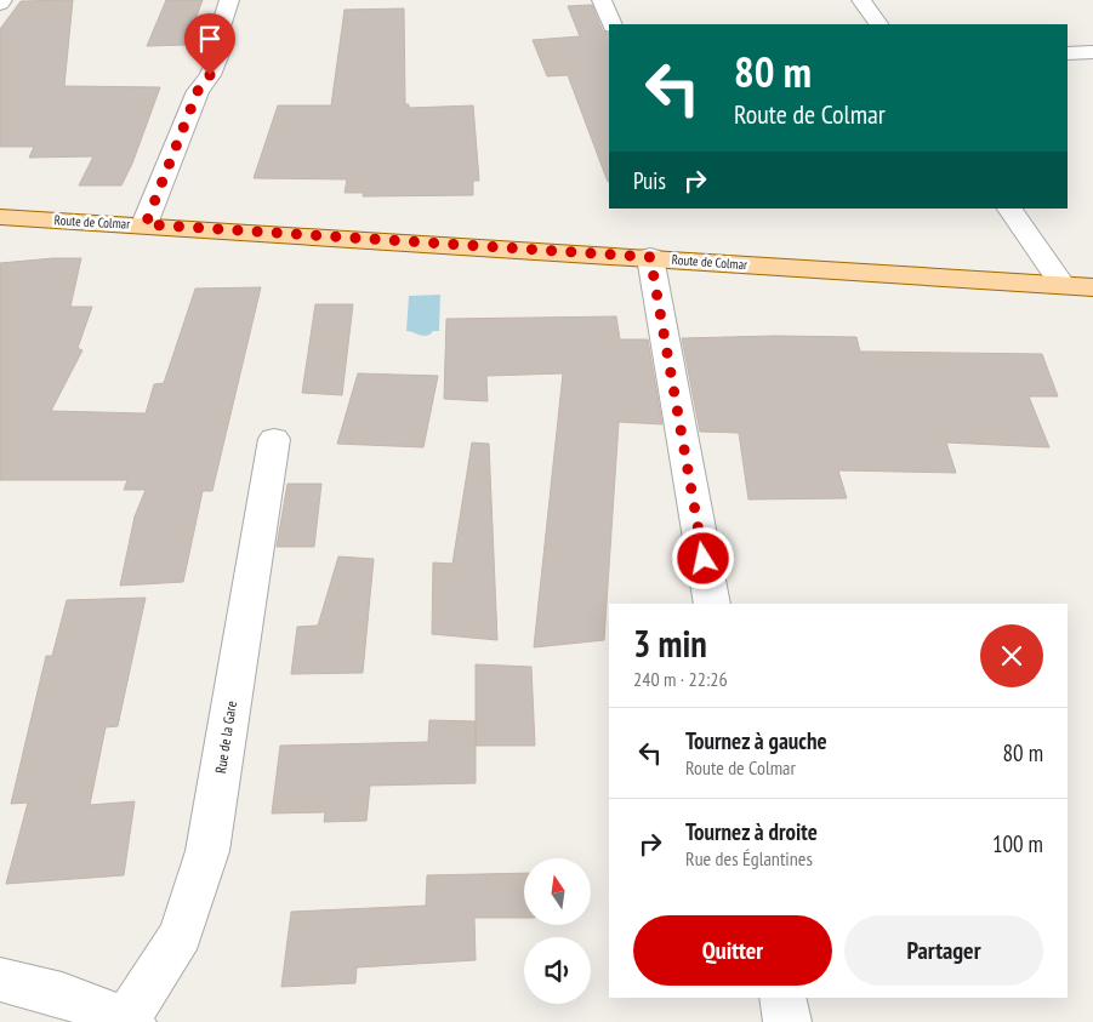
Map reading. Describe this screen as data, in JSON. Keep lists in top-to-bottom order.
{
  "streets": {
    "main road": ["Route de Colmar"],
    "street": ["Rue de la Gare"]
  },
  "north": "top",
  "page": {
    "turn": ["80 m", "Route de Colmar"],
    "then": "Puis",
    "heading": ["3 min", "240 m · 22:26"],
    "list": [
      {
        "name": "Tournez à gauche",
        "note": "Route de Colmar",
        "value": "80 m"
      },
      {
        "name": "Tournez à droite",
        "note": "Rue des Églantines",
        "value": "100 m"
      }
    ],
    "buttons": ["Quitter", "Partager"]
  }
}
